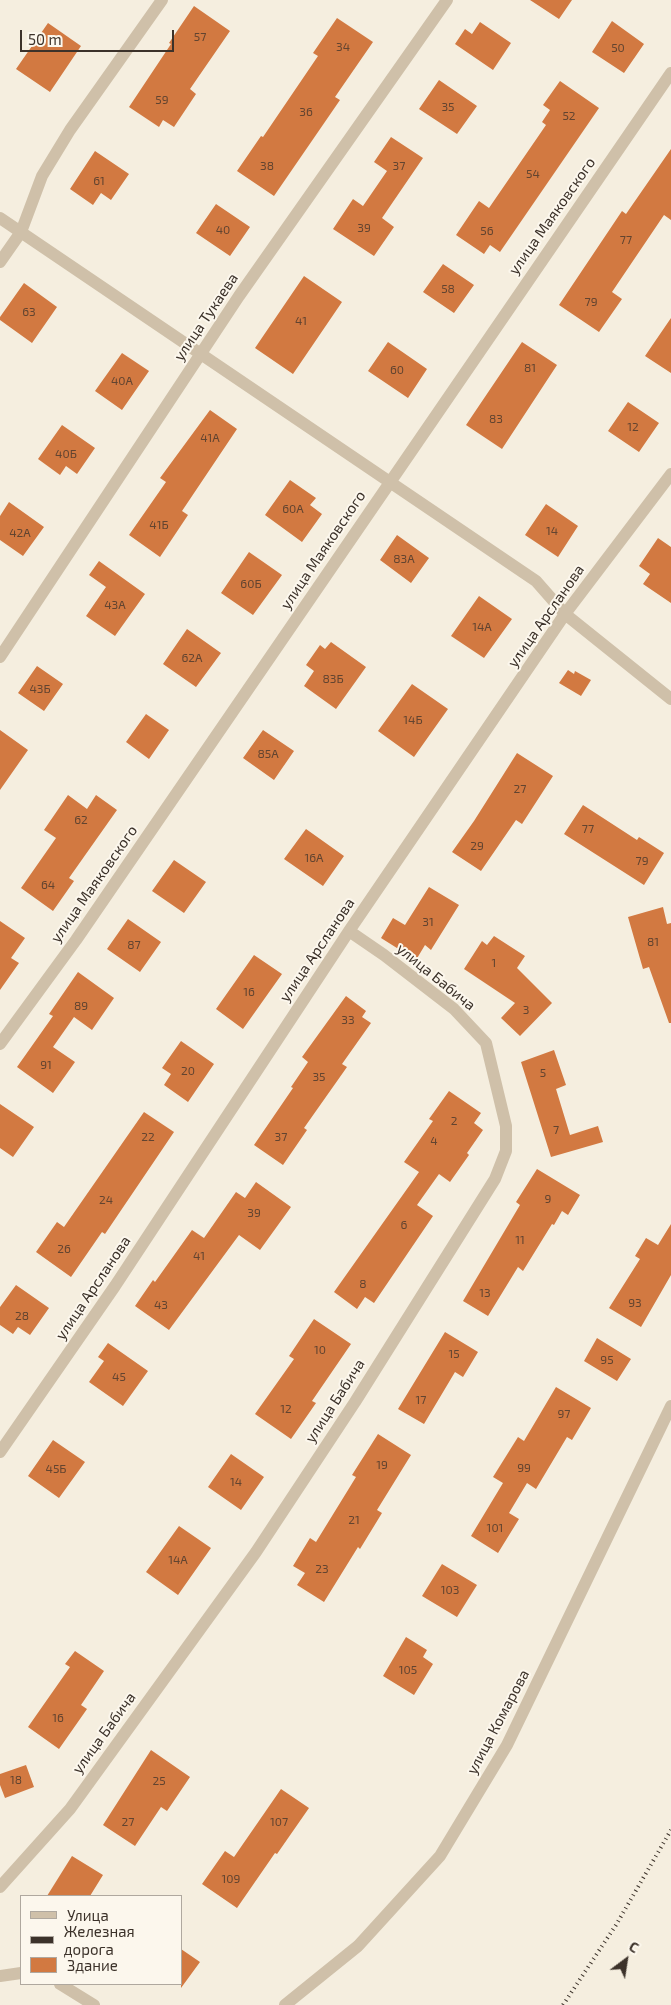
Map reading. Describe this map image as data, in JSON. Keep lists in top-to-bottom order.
{
  "streets": {
    "street": [
      "улица Маяковского",
      "улица Тукаева",
      "улица Арсланова",
      "улица Бабича",
      "улица Комарова"
    ]
  },
  "crossings": [
    ["улица Арсланова", "улица Бабича"]
  ],
  "house_numbers": [
    "57",
    "34",
    "50",
    "59",
    "35",
    "36",
    "52",
    "38",
    "37",
    "54",
    "61",
    "39",
    "40",
    "56",
    "77",
    "58",
    "79",
    "63",
    "41",
    "81",
    "60",
    "40А",
    "83",
    "12",
    "41А",
    "40Б",
    "60А",
    "41Б",
    "14",
    "42А",
    "83А",
    "60Б",
    "43А",
    "14А",
    "62А",
    "83Б",
    "43Б",
    "14Б",
    "85А",
    "27",
    "62",
    "77",
    "29",
    "16А",
    "79",
    "64",
    "31",
    "81",
    "87",
    "1",
    "16",
    "89",
    "3",
    "33",
    "91",
    "20",
    "5",
    "35",
    "2",
    "7",
    "22",
    "37",
    "4",
    "9",
    "24",
    "39",
    "6",
    "11",
    "26",
    "41",
    "8",
    "13",
    "93",
    "43",
    "28",
    "10",
    "15",
    "95",
    "45",
    "17",
    "12",
    "97",
    "19",
    "99",
    "45Б",
    "14",
    "21",
    "101",
    "14А",
    "23",
    "103",
    "105",
    "16",
    "18",
    "25",
    "27",
    "107",
    "109"
  ],
  "legend": ["Улица", "Железная дорога", "Здание"],
  "scale_bar": "50 m",
  "north": "top right"
}
